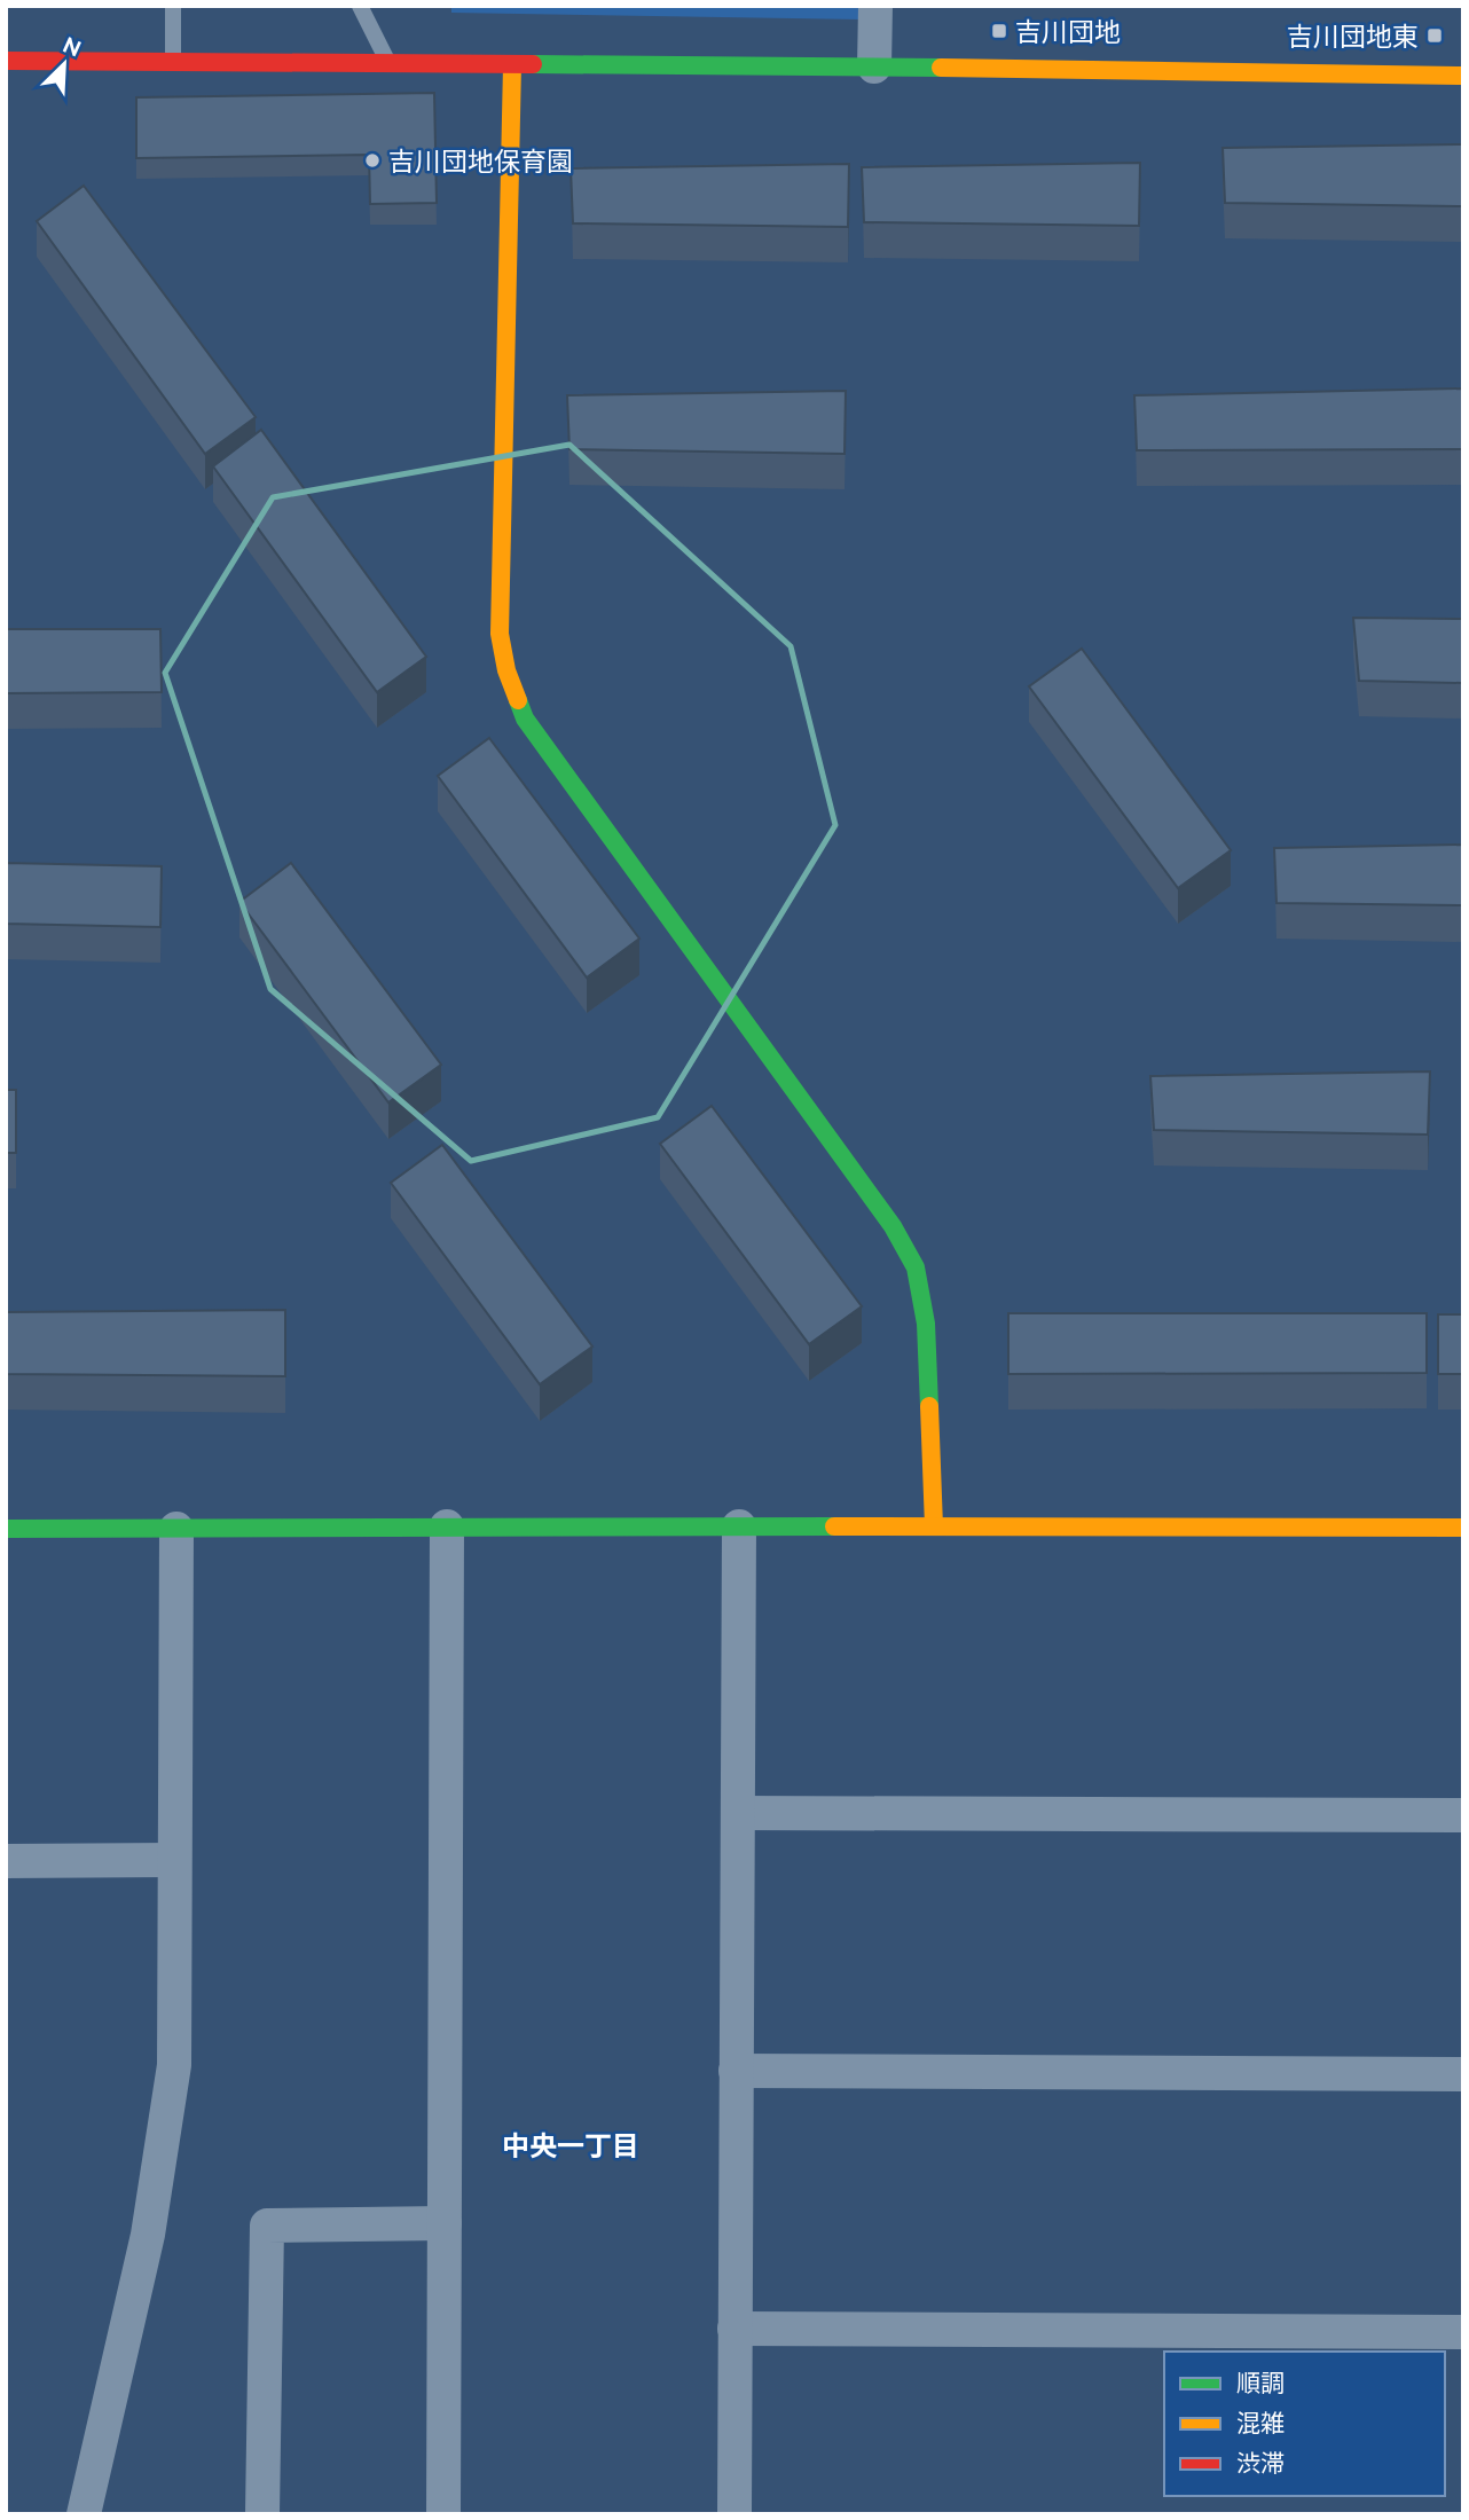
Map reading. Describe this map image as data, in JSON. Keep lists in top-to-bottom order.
{
  "districts": ["中央一丁目"],
  "places": {
    "transit": ["吉川団地", "吉川団地東"],
    "other": ["吉川団地保育園"]
  },
  "legend": ["順調", "混雑", "渋滞"],
  "north": "top right"
}
